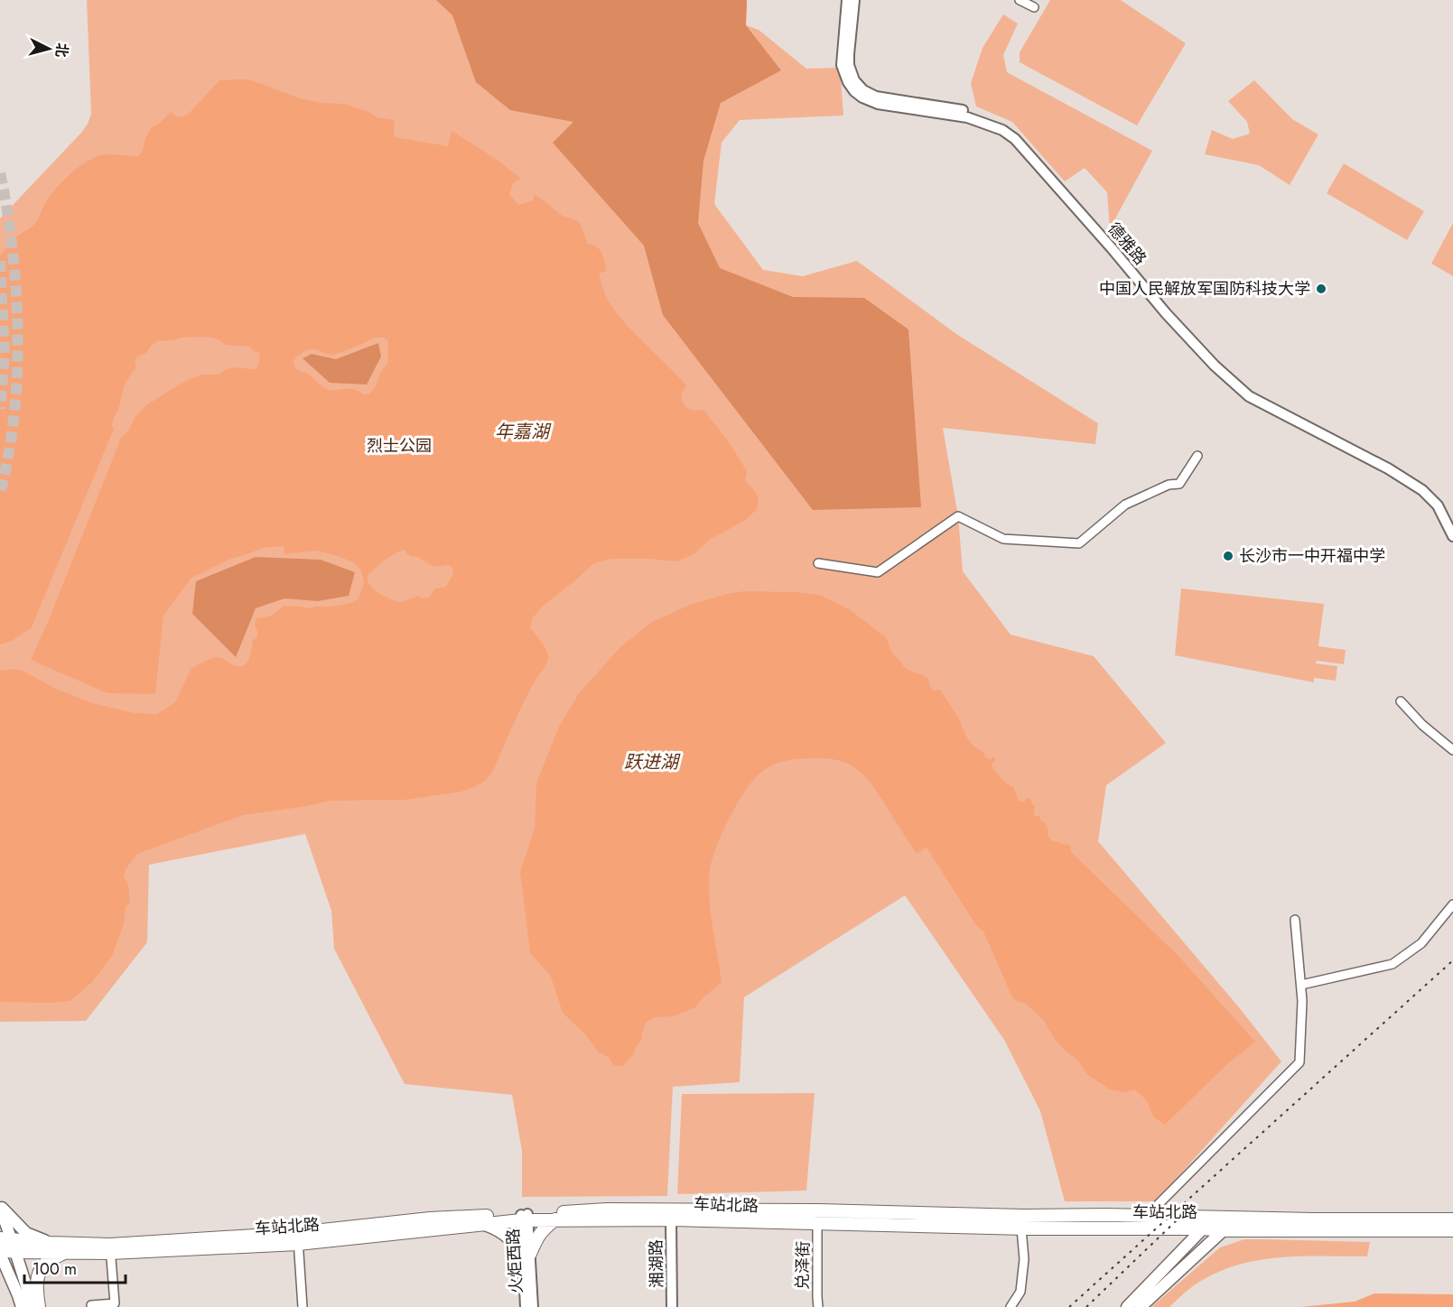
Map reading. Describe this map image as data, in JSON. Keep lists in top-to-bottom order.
{
  "streets": {
    "main road": ["车站北路"],
    "street": [
      "德雅路",
      "火炬西路",
      "湘湖路",
      "兑泽街"
    ]
  },
  "crossings": [
    ["车站北路", "火炬西路"],
    ["车站北路", "湘湖路"],
    ["车站北路", "兑泽街"]
  ],
  "water": ["年嘉湖", "跃进湖"],
  "parks": ["烈士公园"],
  "places": ["中国人民解放军国防科技大学", "长沙市一中开福中学"],
  "scale_bar": "100 m",
  "north": "right"
}
